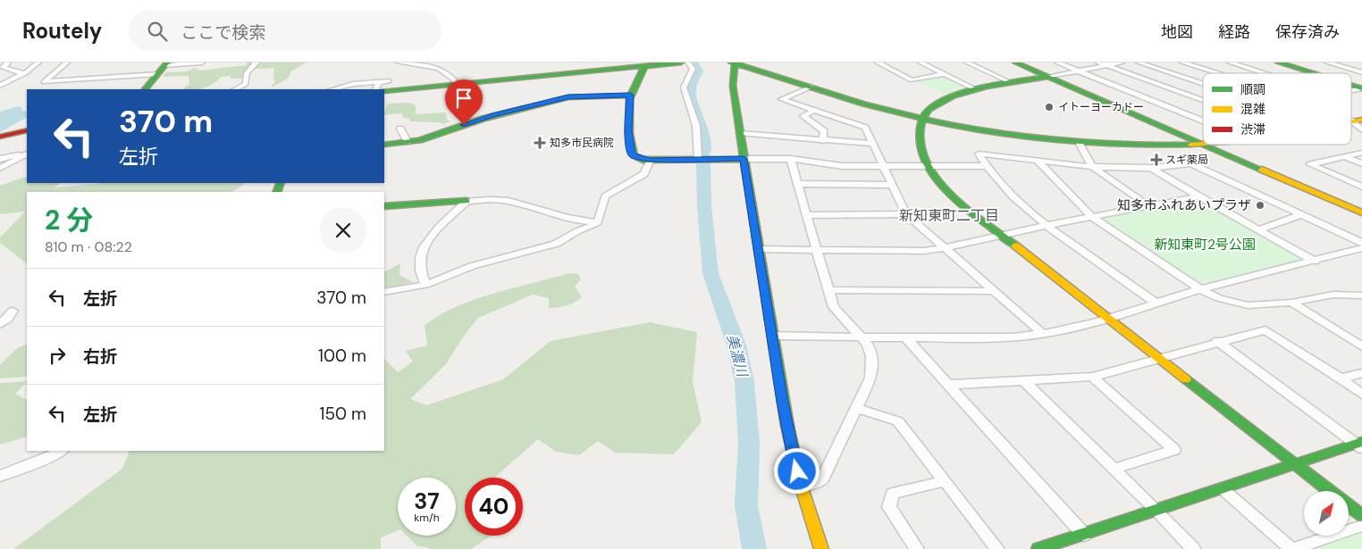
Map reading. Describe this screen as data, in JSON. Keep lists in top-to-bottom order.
{
  "districts": ["新知東町二丁目"],
  "water": ["美濃川"],
  "parks": ["新知東町2号公園"],
  "places": {
    "other": ["イトーヨーカドー", "知多市ふれあいプラザ"],
    "health": ["知多市民病院", "スギ薬局"]
  },
  "legend": ["順調", "混雑", "渋滞"],
  "north": "top right",
  "page": {
    "header": "Routely",
    "search": "ここで検索",
    "nav": ["地図", "経路", "保存済み"],
    "turn": ["370 m", "左折"],
    "heading": ["2 分", "810 m · 08:22"],
    "list": [
      {
        "name": "左折",
        "value": "370 m"
      },
      {
        "name": "右折",
        "value": "100 m"
      },
      {
        "name": "左折",
        "value": "150 m"
      }
    ],
    "speed": "37 km/h",
    "limit": "40"
  }
}
